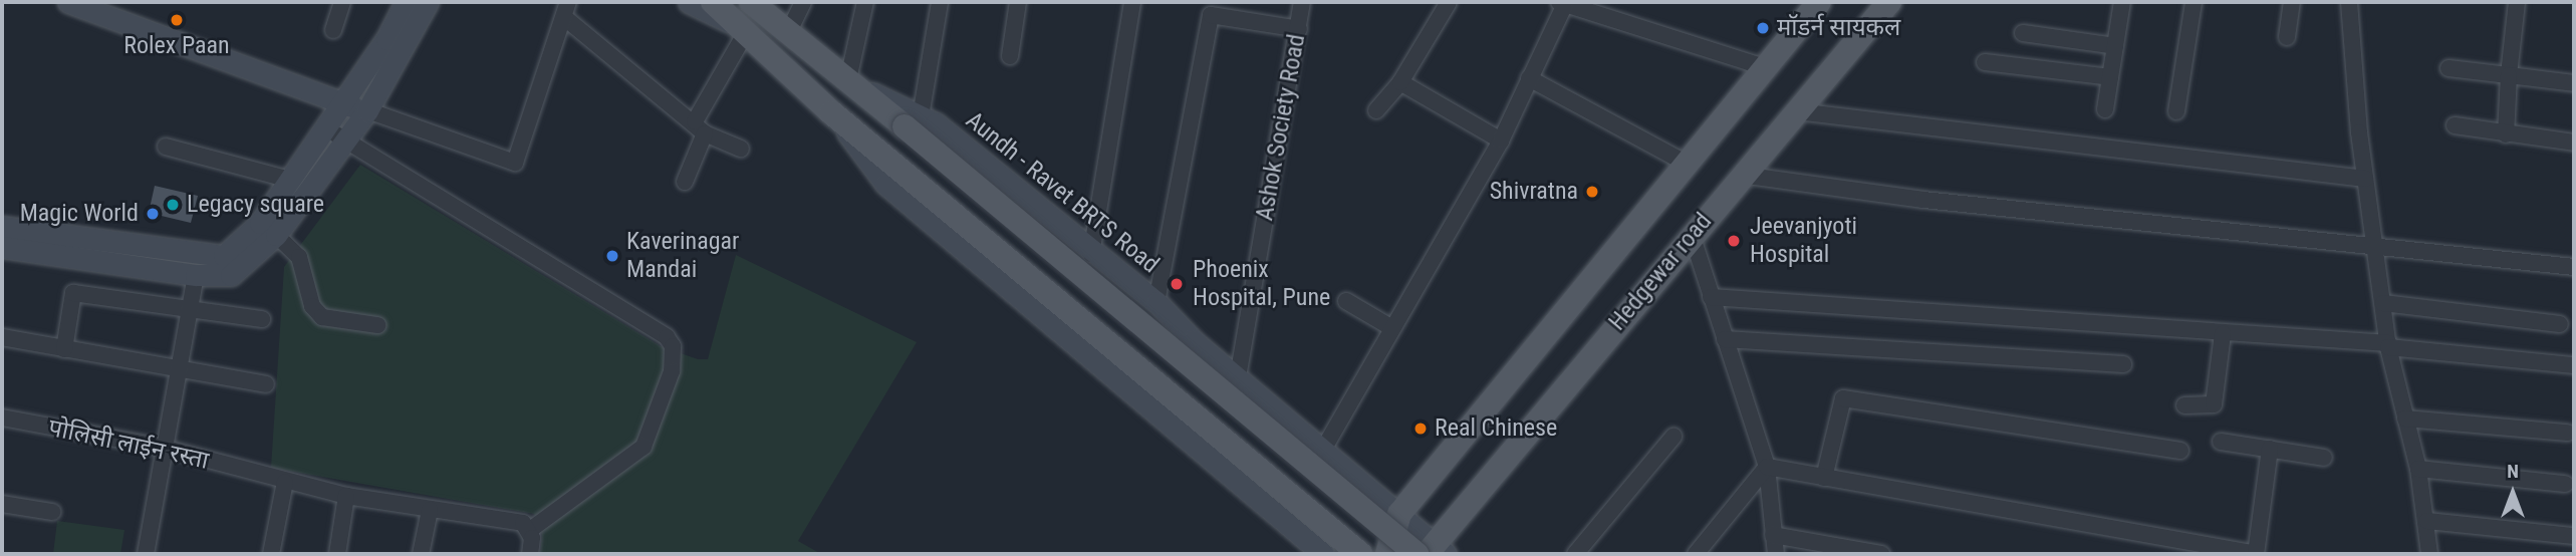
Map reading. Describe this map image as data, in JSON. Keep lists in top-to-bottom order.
{
  "streets": {
    "main road": ["Hedgewar road"],
    "street": ["Ashok Society Road", "Aundh - Ravet BRTS Road", "पोलिसी लाईन रस्ता"]
  },
  "crossings": [
    ["Ashok Society Road", "Aundh - Ravet BRTS Road"],
    ["Aundh - Ravet BRTS Road", "Hedgewar road"]
  ],
  "places": [
    "Rolex Paan",
    "मॉडर्न सायकल",
    "Shivratna",
    "Legacy square",
    "Magic World",
    "Jeevanjyoti Hospital",
    "Kaverinagar Mandai",
    "Phoenix Hospital, Pune",
    "Real Chinese"
  ],
  "north": "top"
}
